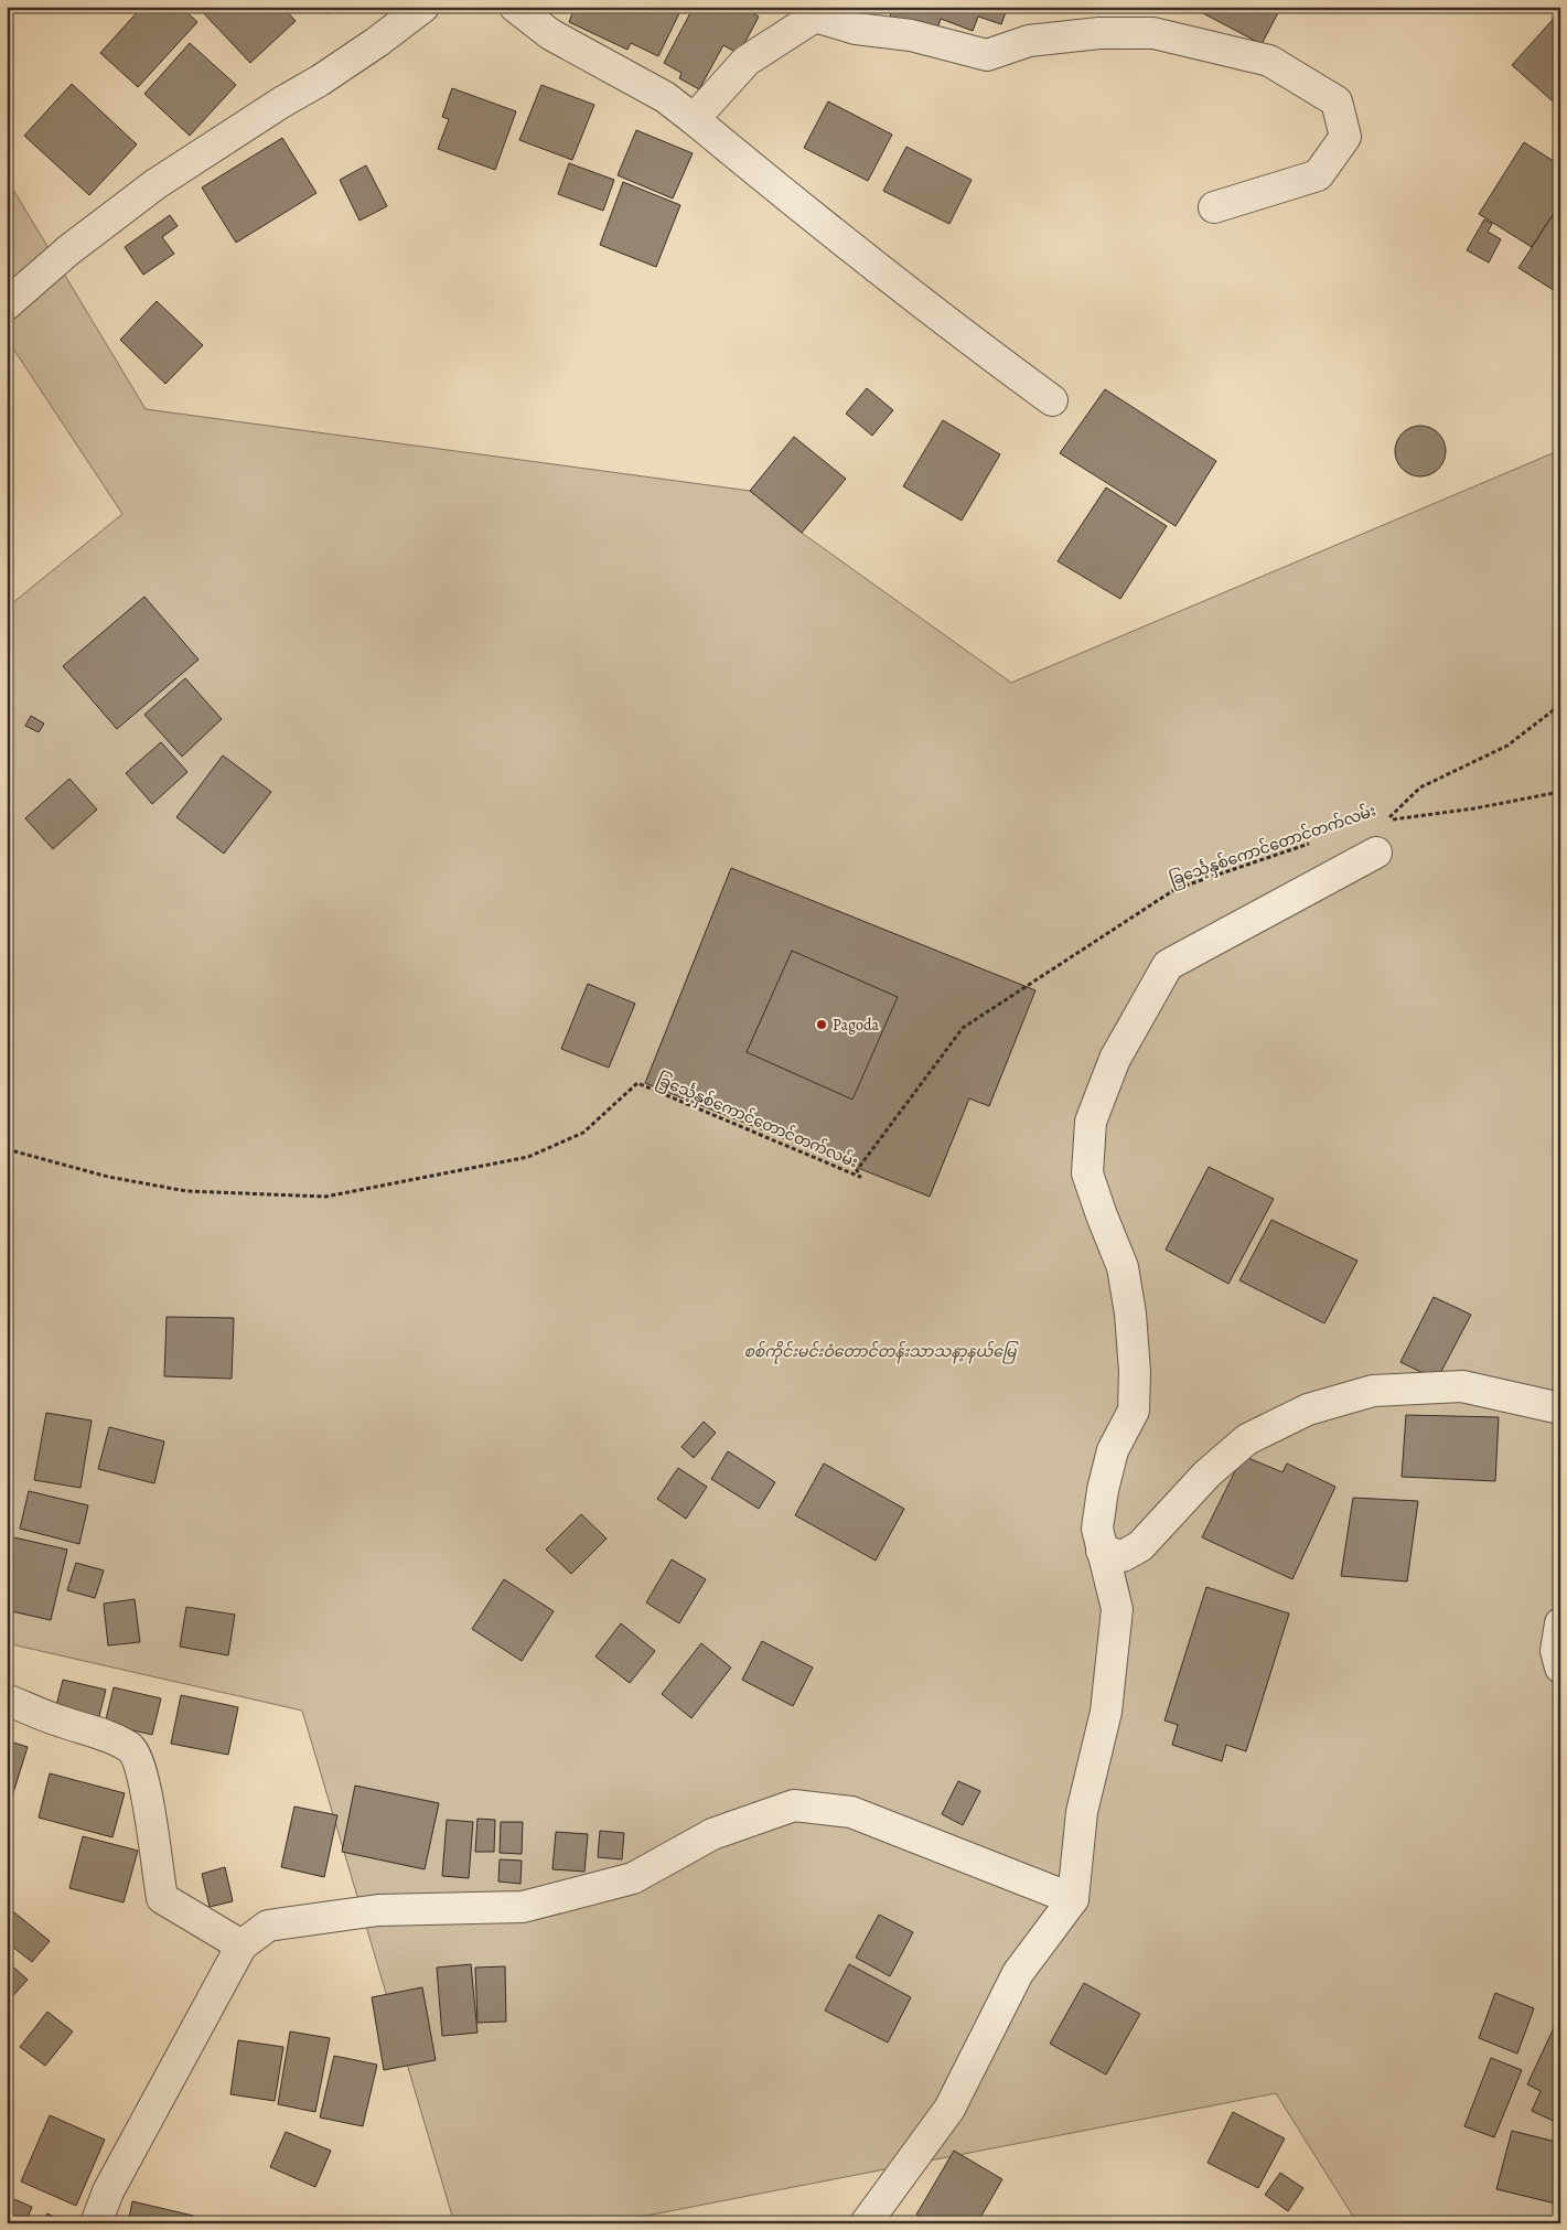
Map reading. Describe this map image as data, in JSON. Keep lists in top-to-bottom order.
{
  "streets": {
    "path": ["ခြင်္သေ့နှစ်ကောင်တောင်တက်လမ်း"]
  },
  "parks": ["စစ်ကိုင်းမင်းဝံတောင်တန်းသာသနာ့နယ်မြေ"],
  "places": ["Pagoda"]
}
